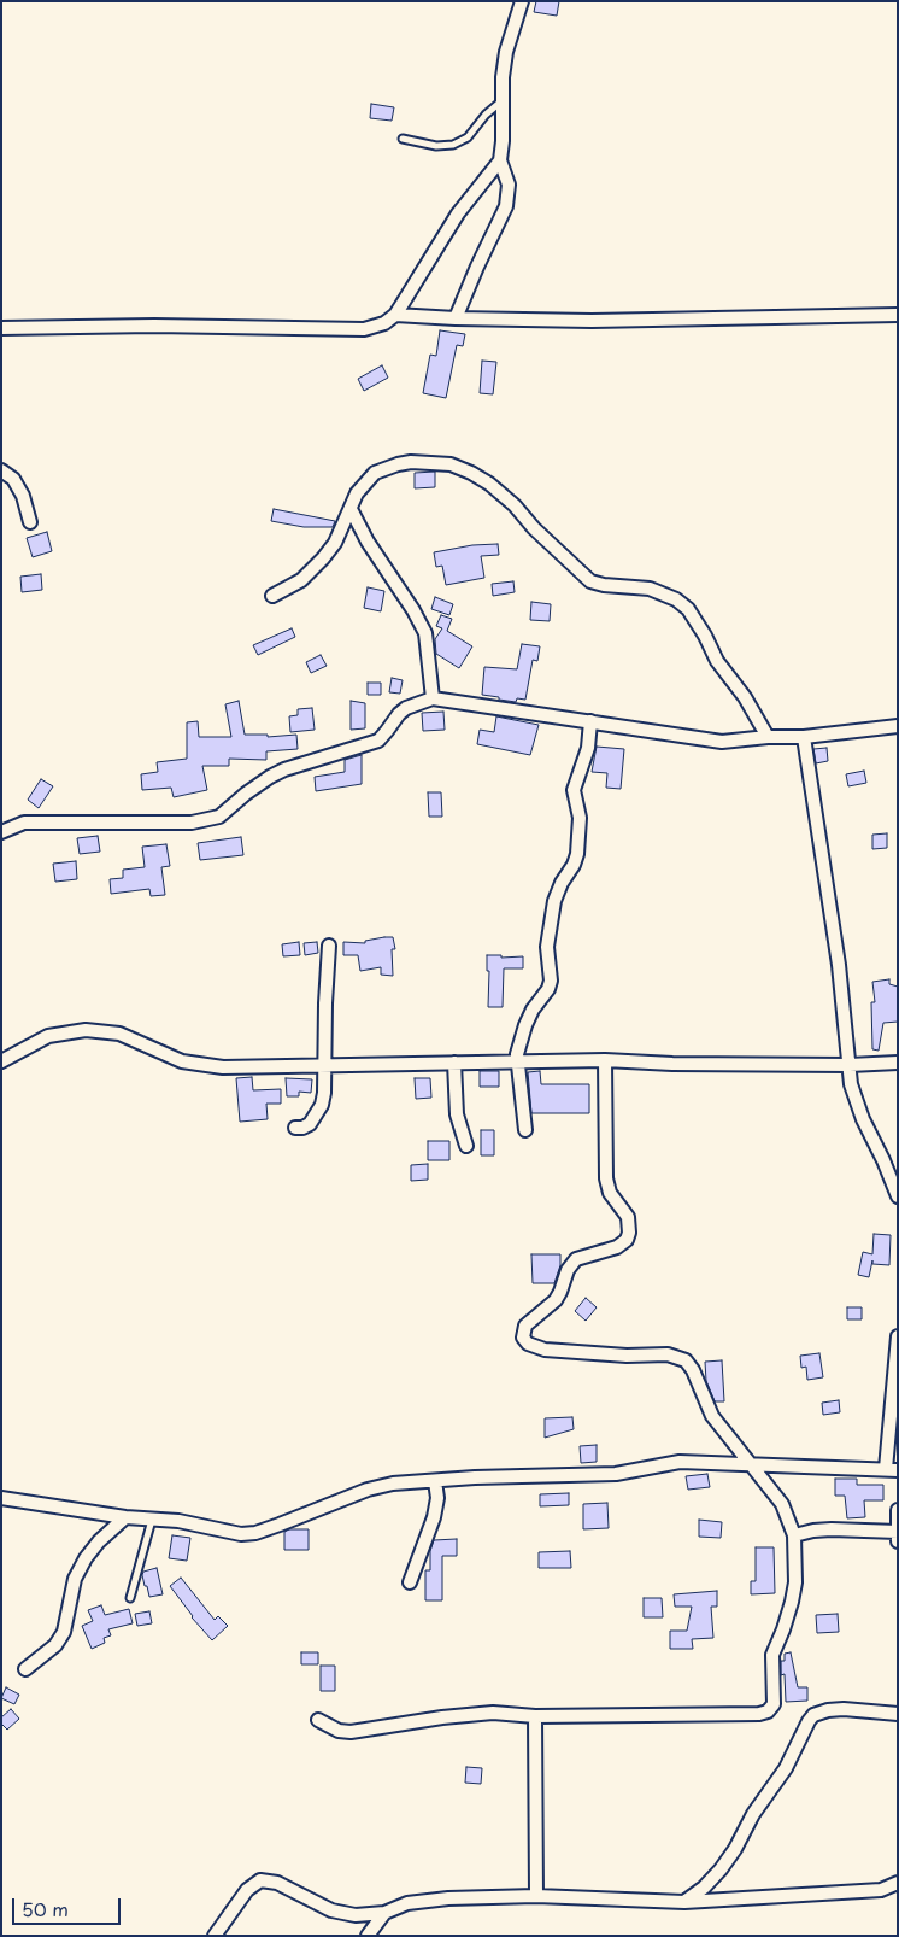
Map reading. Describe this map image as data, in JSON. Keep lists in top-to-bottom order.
{
  "scale_bar": "50 m"
}
